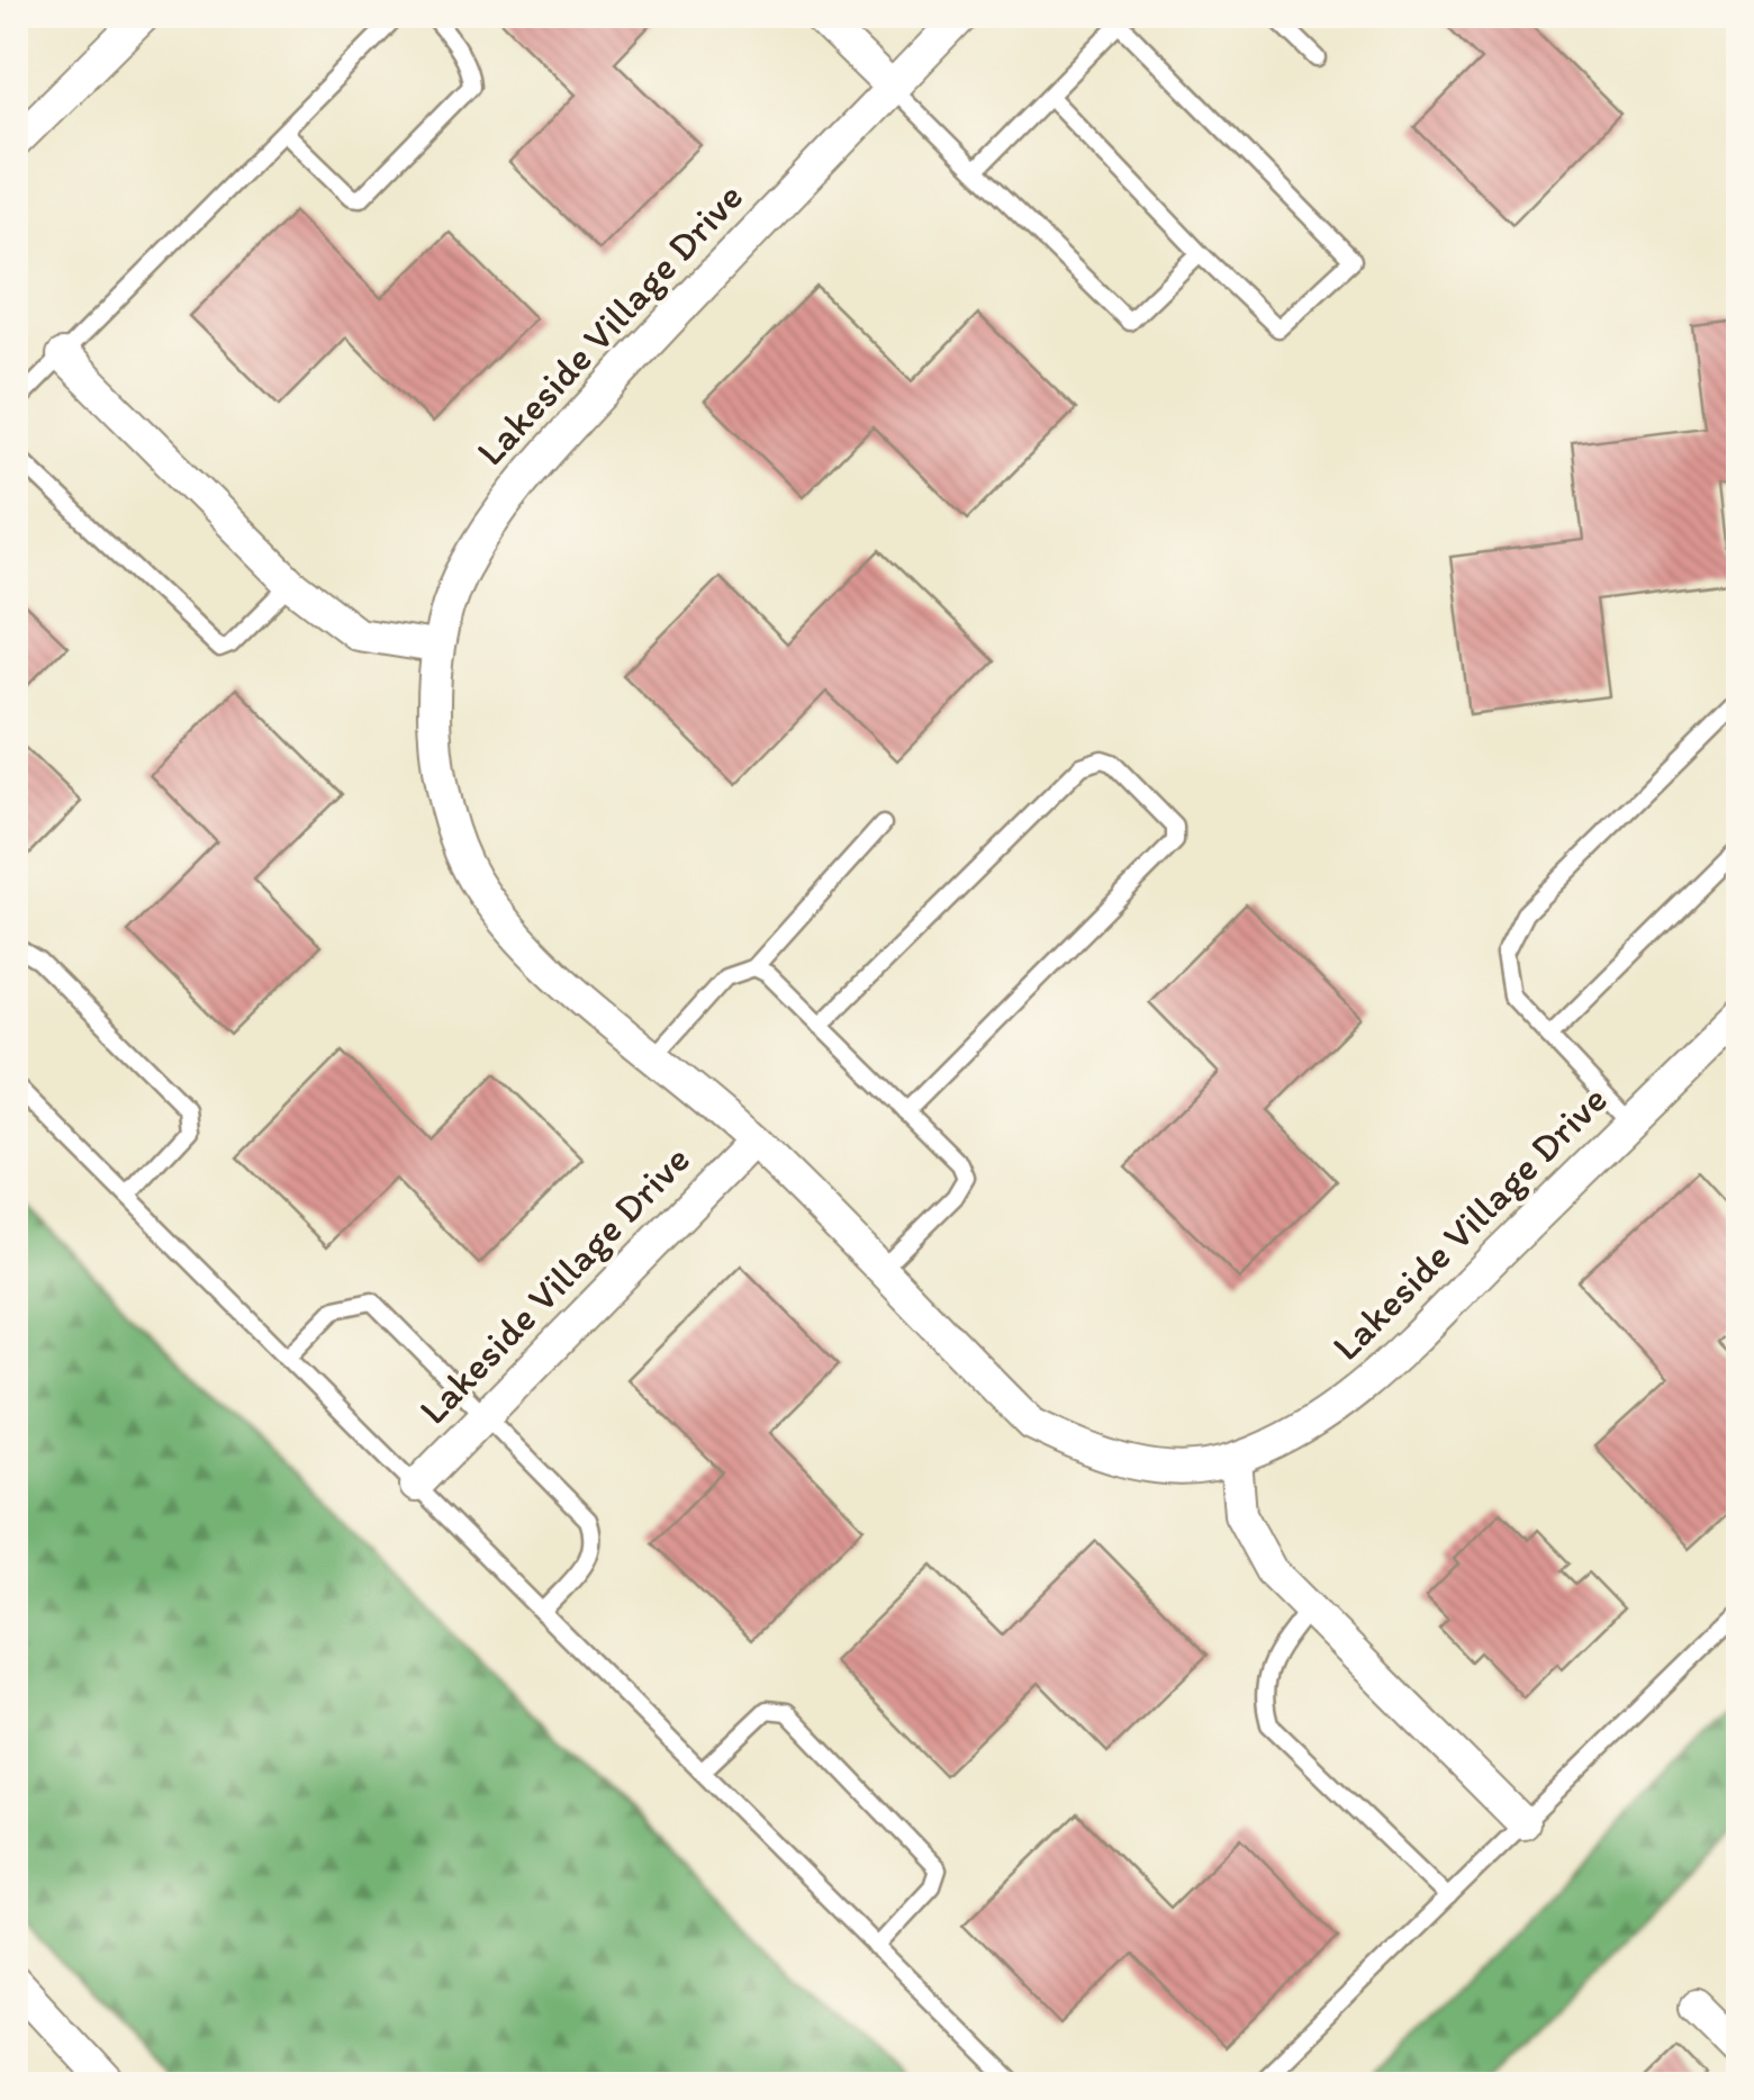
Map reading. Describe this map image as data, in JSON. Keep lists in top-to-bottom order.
{
  "streets": {
    "street": ["Lakeside Village Drive"]
  }
}
